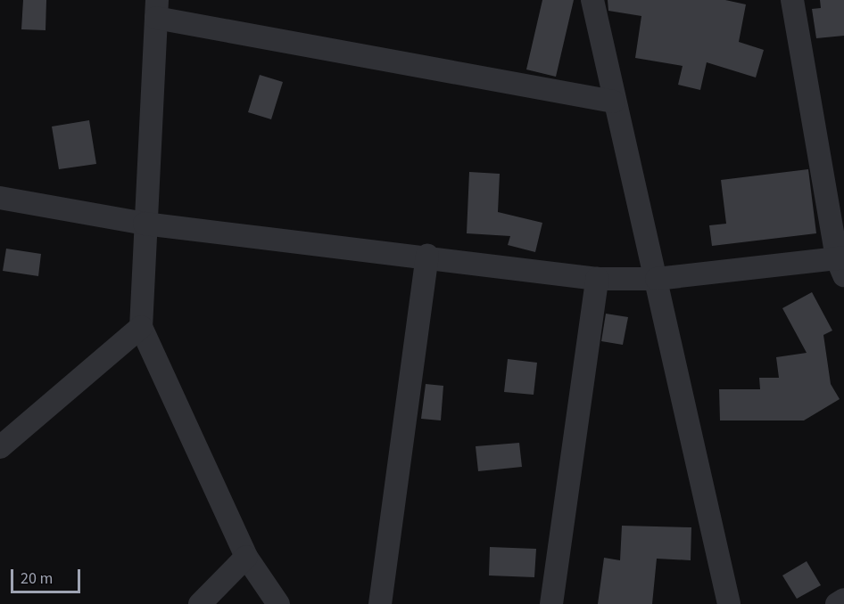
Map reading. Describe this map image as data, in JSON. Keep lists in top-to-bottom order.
{
  "scale_bar": "20 m"
}
